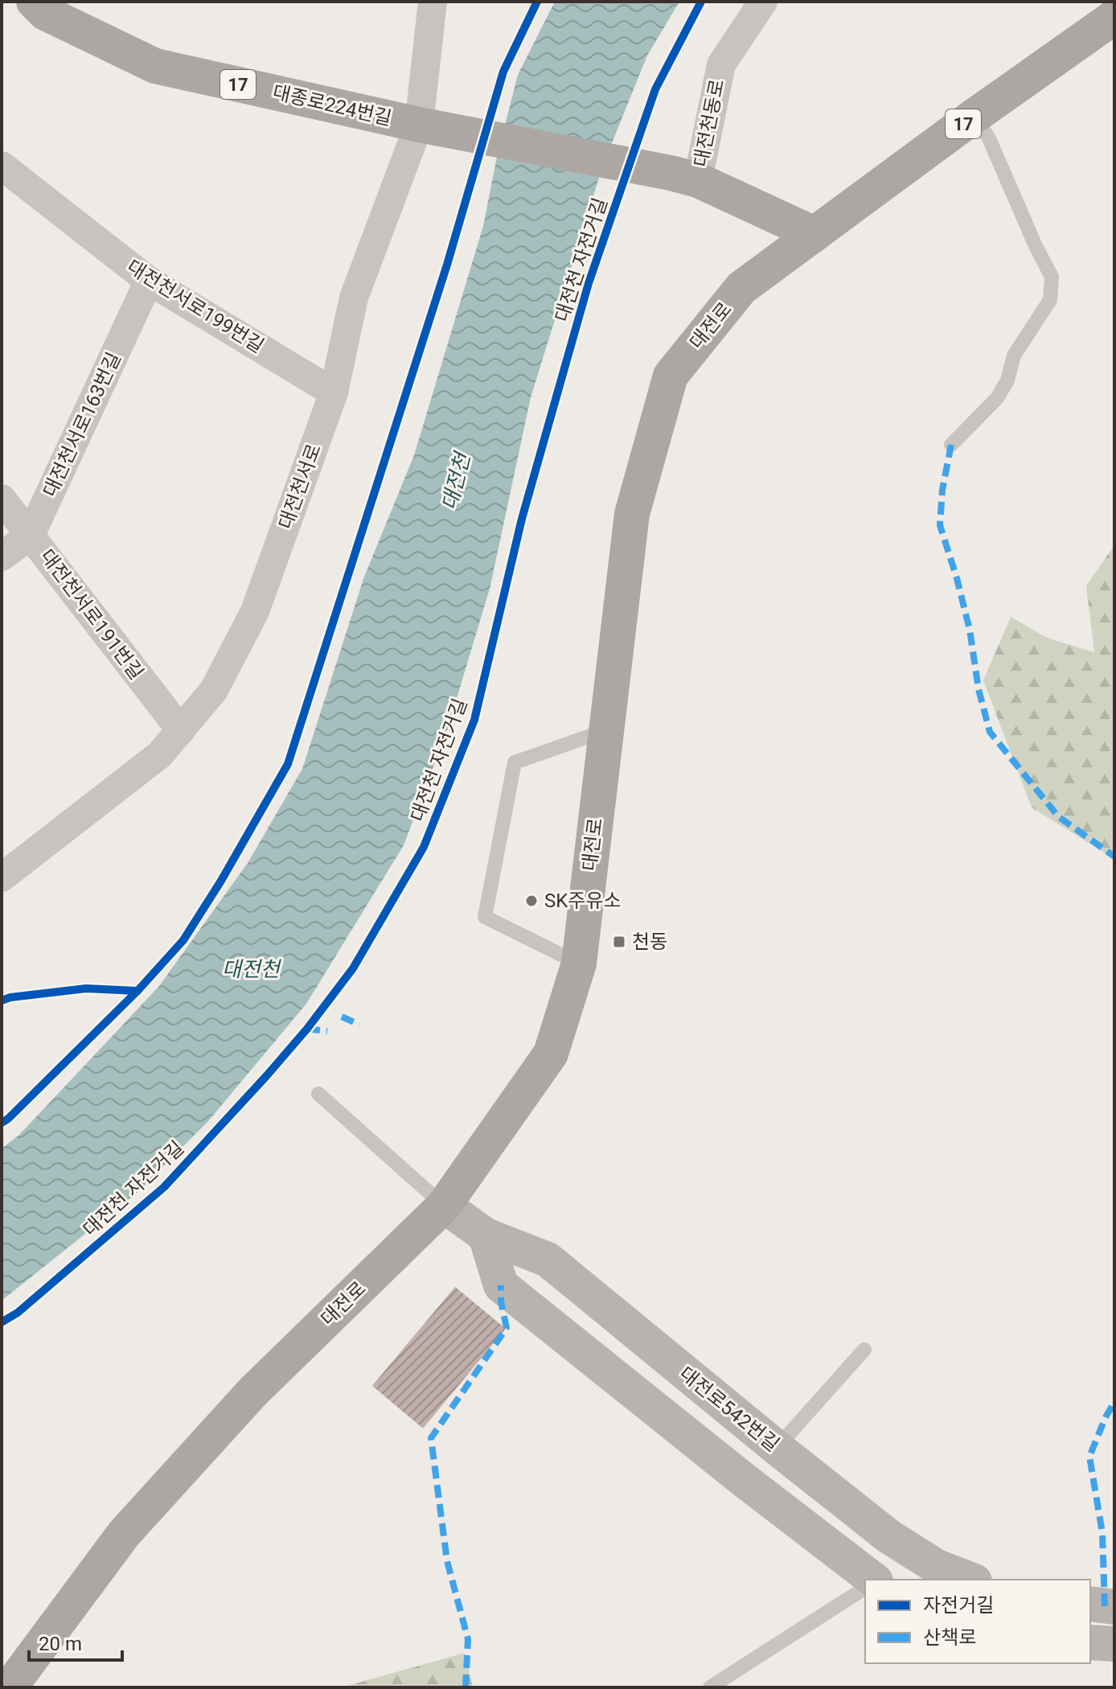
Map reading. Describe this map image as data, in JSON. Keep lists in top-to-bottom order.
{
  "streets": {
    "main road": [
      "17",
      "대종로224번길",
      "대전로",
      "대전로542번길"
    ],
    "street": [
      "대전천동로",
      "대전천서로199번길",
      "대전천서로163번길",
      "대전천서로",
      "대전천서로191번길"
    ],
    "cycle path": ["대전천 자전거길"]
  },
  "crossings": [
    ["17", "대종로224번길"],
    ["17", "대전천동로"],
    ["17", "대전로"],
    ["대종로224번길", "대전천동로"],
    ["대종로224번길", "대전천서로"],
    ["대전천서로199번길", "대전천서로163번길"],
    ["대전천서로199번길", "대전천서로"],
    ["대전로", "대전로542번길"],
    ["대전천서로163번길", "대전천서로191번길"],
    ["대전천서로", "대전천서로191번길"]
  ],
  "water": ["대전천"],
  "places": {
    "other": ["SK주유소"],
    "transit": ["천동"]
  },
  "legend": ["자전거길", "산책로"],
  "scale_bar": "20 m"
}
